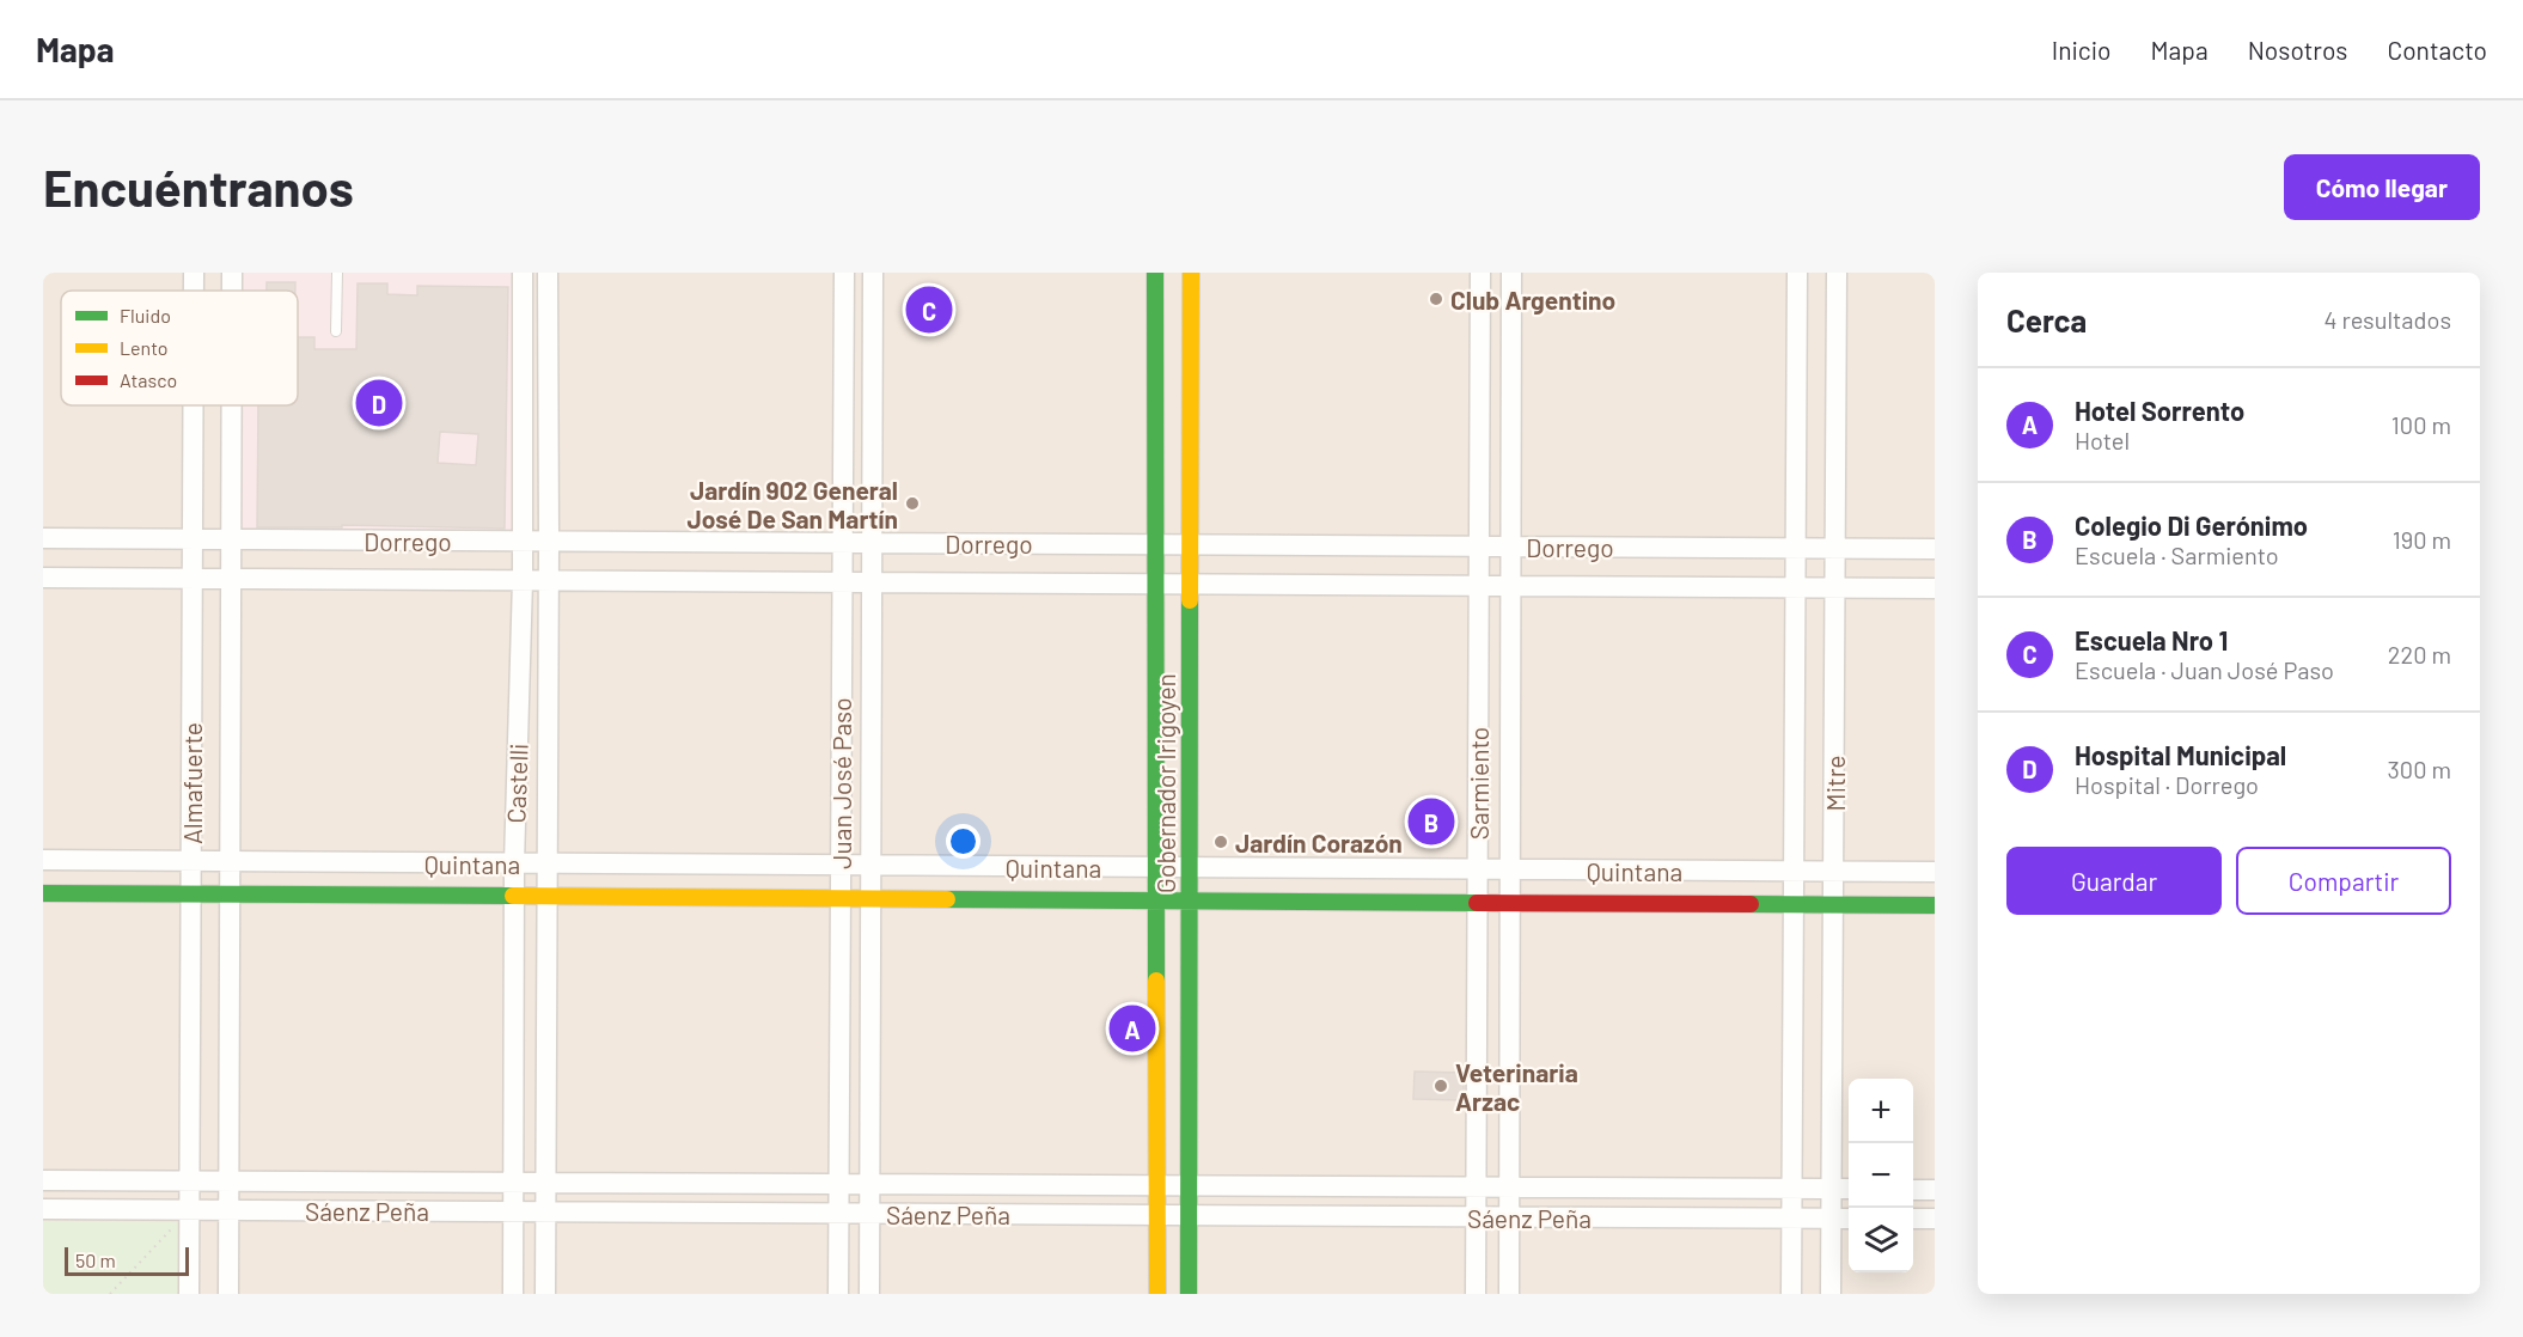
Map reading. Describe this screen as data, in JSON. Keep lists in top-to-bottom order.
{
  "streets": {
    "street": [
      "Dorrego",
      "Almafuerte",
      "Castelli",
      "Juan José Paso",
      "Gobernador Irigoyen",
      "Sarmiento",
      "Mitre",
      "Quintana",
      "Sáenz Peña"
    ]
  },
  "crossings": [
    ["Dorrego", "Almafuerte"],
    ["Dorrego", "Castelli"],
    ["Dorrego", "Juan José Paso"],
    ["Dorrego", "Gobernador Irigoyen"],
    ["Dorrego", "Sarmiento"],
    ["Dorrego", "Mitre"],
    ["Almafuerte", "Quintana"],
    ["Almafuerte", "Sáenz Peña"],
    ["Castelli", "Quintana"],
    ["Castelli", "Sáenz Peña"],
    ["Juan José Paso", "Quintana"],
    ["Juan José Paso", "Sáenz Peña"],
    ["Gobernador Irigoyen", "Quintana"],
    ["Gobernador Irigoyen", "Sáenz Peña"],
    ["Sarmiento", "Quintana"],
    ["Sarmiento", "Sáenz Peña"],
    ["Mitre", "Quintana"],
    ["Mitre", "Sáenz Peña"]
  ],
  "places": [
    "Club Argentino",
    "Jardín 902 General José De San Martín",
    "Jardín Corazón",
    "Veterinaria Arzac"
  ],
  "legend": ["Fluido", "Lento", "Atasco"],
  "scale_bar": "50 m",
  "page": {
    "header": "Mapa",
    "nav": [
      "Inicio",
      "Mapa",
      "Nosotros",
      "Contacto"
    ],
    "buttons": [
      "Cómo llegar",
      ["Guardar", "Compartir"]
    ],
    "title": "Encuéntranos",
    "heading": ["Cerca", "4 resultados"],
    "pins": [
      "C",
      "D",
      "B",
      "A"
    ],
    "list": [
      {
        "mark": "A",
        "name": "Hotel Sorrento",
        "note": "Hotel",
        "value": "100 m"
      },
      {
        "mark": "B",
        "name": "Colegio Di Gerónimo",
        "note": "Escuela · Sarmiento",
        "value": "190 m"
      },
      {
        "mark": "C",
        "name": "Escuela Nro 1",
        "note": "Escuela · Juan José Paso",
        "value": "220 m"
      },
      {
        "mark": "D",
        "name": "Hospital Municipal",
        "note": "Hospital · Dorrego",
        "value": "300 m"
      }
    ],
    "map_buttons": ["+", "−"],
    "scale": "50 m"
  }
}
